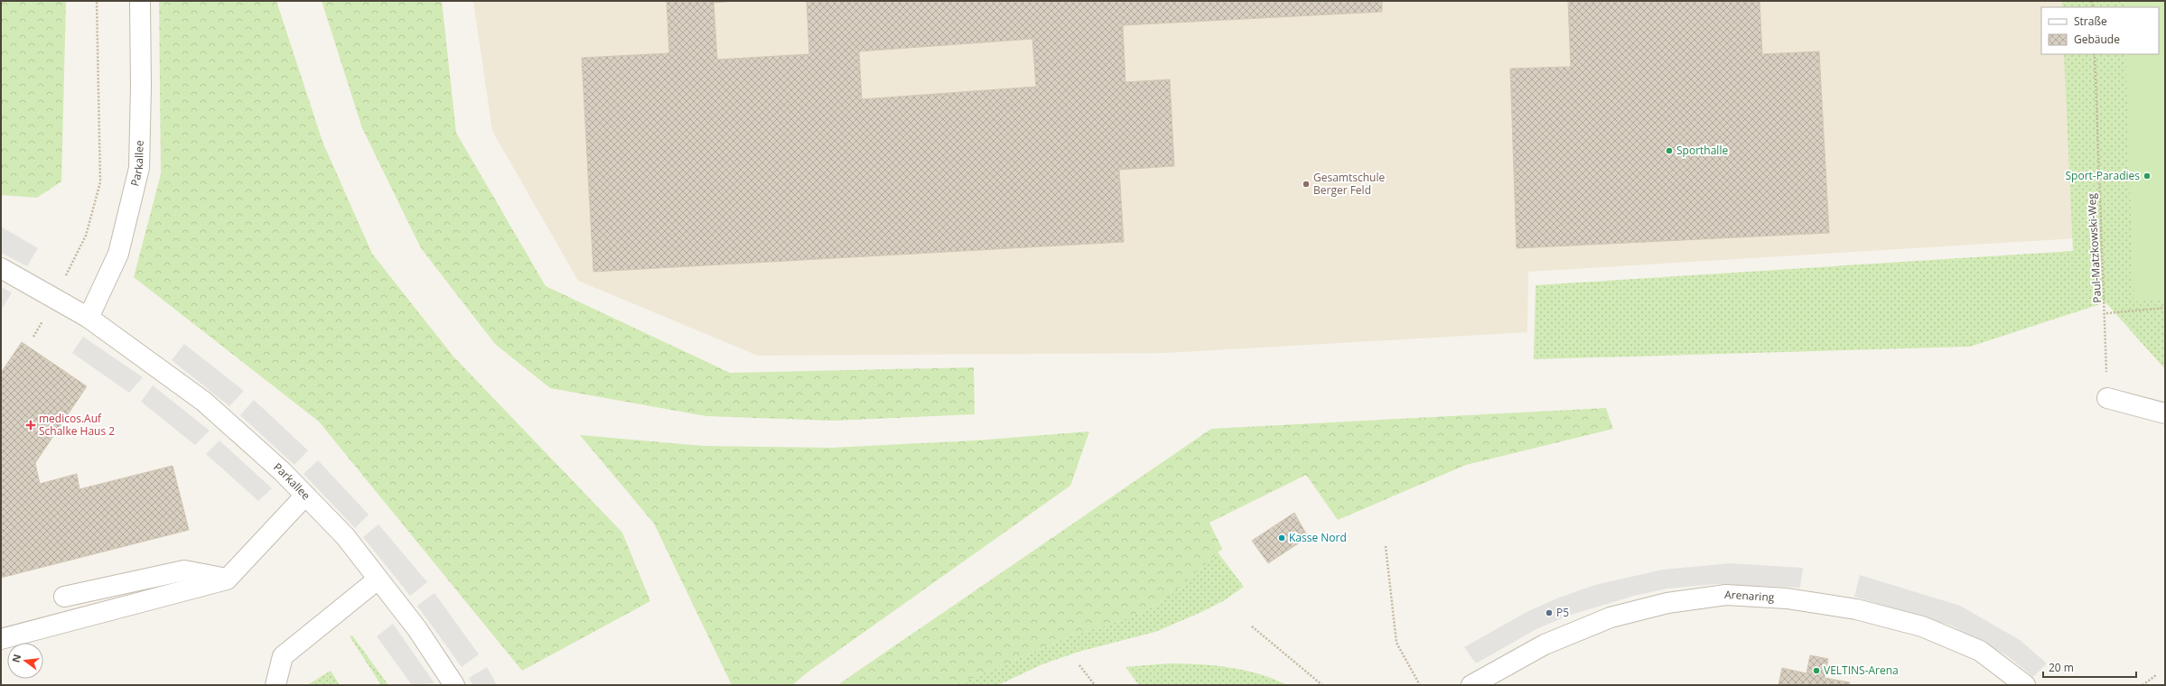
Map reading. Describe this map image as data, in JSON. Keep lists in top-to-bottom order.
{
  "streets": {
    "street": ["Parkallee", "Arenaring"],
    "path": ["Paul-Matzkowski-Weg"]
  },
  "places": {
    "other": [
      "Sporthalle",
      "Sport-Paradies",
      "Gesamtschule Berger Feld",
      "Kasse Nord",
      "P5",
      "VELTINS-Arena"
    ],
    "health": ["medicos.Auf Schalke Haus 2"]
  },
  "legend": ["Straße", "Gebäude"],
  "scale_bar": "20 m",
  "north": "left"
}
